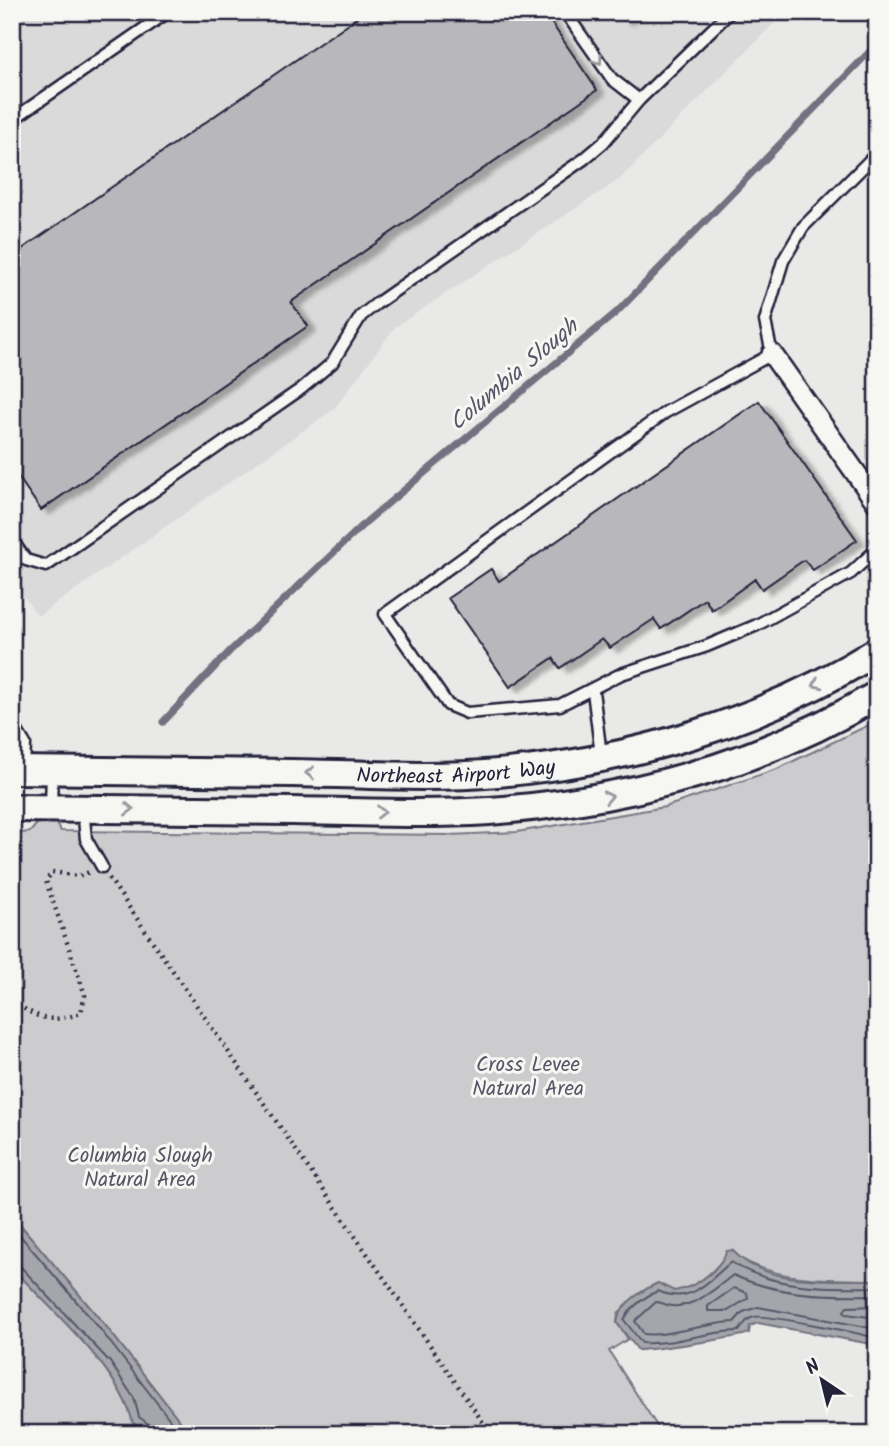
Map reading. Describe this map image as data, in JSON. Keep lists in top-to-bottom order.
{
  "streets": {
    "main road": ["Northeast Airport Way"]
  },
  "water": ["Columbia Slough"],
  "parks": ["Cross Levee Natural Area", "Columbia Slough Natural Area"],
  "north": "top left"
}
